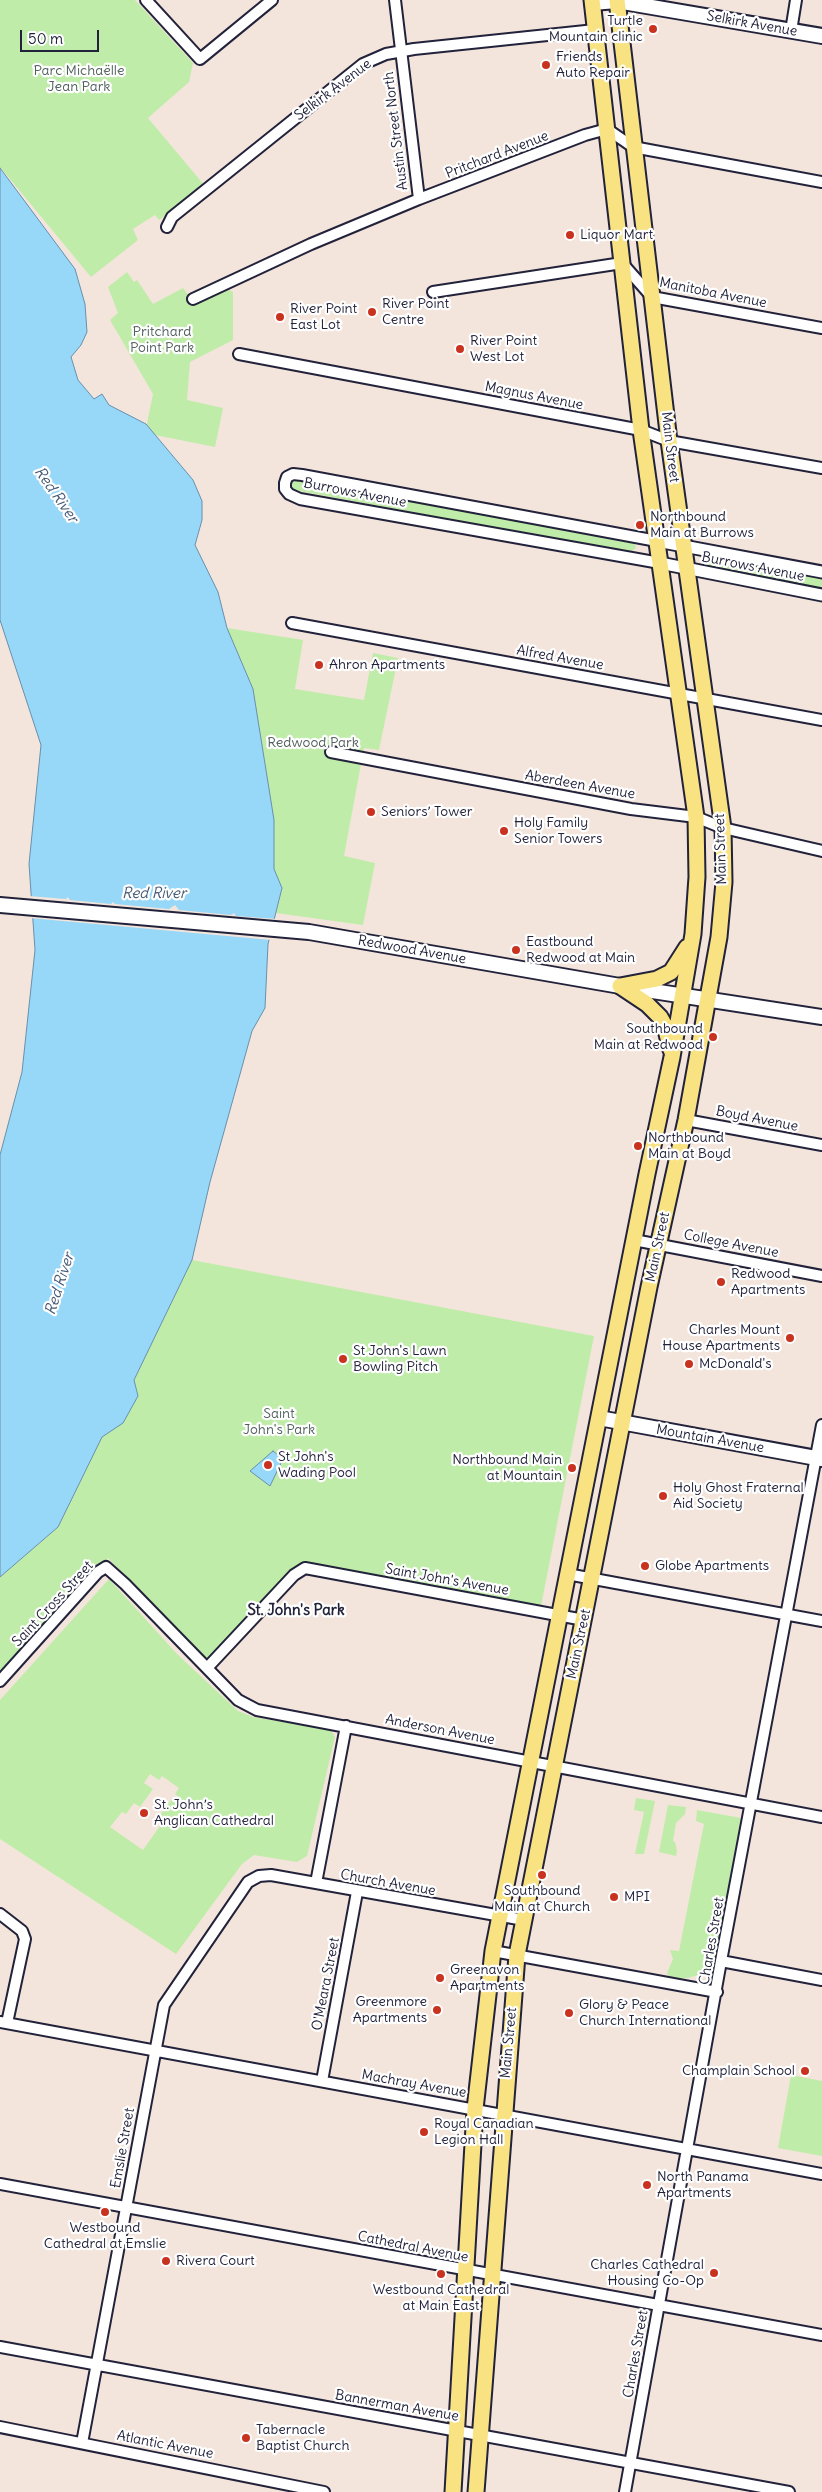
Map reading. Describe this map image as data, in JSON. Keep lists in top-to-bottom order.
{
  "streets": {
    "main road": [
      "Selkirk Avenue",
      "Main Street",
      "Redwood Avenue",
      "Mountain Avenue"
    ],
    "street": [
      "Austin Street North",
      "Pritchard Avenue",
      "Manitoba Avenue",
      "Magnus Avenue",
      "Burrows Avenue",
      "Alfred Avenue",
      "Aberdeen Avenue",
      "Boyd Avenue",
      "College Avenue",
      "Saint John's Avenue",
      "Saint Cross Street",
      "Anderson Avenue",
      "Church Avenue",
      "Charles Street",
      "O'Meara Street",
      "Machray Avenue",
      "Emslie Street",
      "Cathedral Avenue",
      "Bannerman Avenue",
      "Atlantic Avenue"
    ]
  },
  "crossings": [
    ["Selkirk Avenue", "Austin Street North"],
    ["Selkirk Avenue", "Main Street"],
    ["Austin Street North", "Pritchard Avenue"],
    ["Pritchard Avenue", "Main Street"],
    ["Manitoba Avenue", "Main Street"],
    ["Magnus Avenue", "Main Street"],
    ["Main Street", "Burrows Avenue"],
    ["Main Street", "Alfred Avenue"],
    ["Main Street", "Aberdeen Avenue"],
    ["Main Street", "Redwood Avenue"],
    ["Main Street", "Boyd Avenue"],
    ["Main Street", "College Avenue"],
    ["Main Street", "Mountain Avenue"],
    ["Main Street", "Saint John's Avenue"],
    ["Main Street", "Anderson Avenue"],
    ["Main Street", "Church Avenue"],
    ["Main Street", "Machray Avenue"],
    ["Main Street", "Cathedral Avenue"],
    ["Main Street", "Bannerman Avenue"],
    ["Mountain Avenue", "Charles Street"],
    ["Saint John's Avenue", "Anderson Avenue"],
    ["Saint Cross Street", "Anderson Avenue"],
    ["Anderson Avenue", "Charles Street"],
    ["Church Avenue", "O'Meara Street"],
    ["Church Avenue", "Emslie Street"],
    ["Charles Street", "Machray Avenue"],
    ["Charles Street", "Cathedral Avenue"],
    ["Charles Street", "Bannerman Avenue"],
    ["O'Meara Street", "Machray Avenue"],
    ["Machray Avenue", "Emslie Street"],
    ["Emslie Street", "Cathedral Avenue"],
    ["Emslie Street", "Bannerman Avenue"],
    ["Emslie Street", "Atlantic Avenue"]
  ],
  "districts": ["St. John's Park"],
  "water": ["Red River"],
  "parks": [
    "Parc Michaëlle Jean Park",
    "Pritchard Point Park",
    "Redwood Park",
    "Saint John's Park"
  ],
  "places": [
    "Turtle Mountain clinic",
    "Friends Auto Repair",
    "Liquor Mart",
    "River Point Centre",
    "River Point East Lot",
    "River Point West Lot",
    "Northbound Main at Burrows",
    "Ahron Apartments",
    "Seniors’ Tower",
    "Holy Family Senior Towers",
    "Eastbound Redwood at Main",
    "Southbound Main at Redwood",
    "Northbound Main at Boyd",
    "Redwood Apartments",
    "Charles Mount House Apartments",
    "St John's Lawn Bowling Pitch",
    "McDonald's",
    "St John's Wading Pool",
    "Northbound Main at Mountain",
    "Holy Ghost Fraternal Aid Society",
    "Globe Apartments",
    "St. John’s Anglican Cathedral",
    "Southbound Main at Church",
    "MPI",
    "Greenavon Apartments",
    "Greenmore Apartments",
    "Glory & Peace Church International",
    "Champlain School",
    "Royal Canadian Legion Hall",
    "North Panama Apartments",
    "Westbound Cathedral at Emslie",
    "Rivera Court",
    "Charles Cathedral Housing Co-Op",
    "Westbound Cathedral at Main East",
    "Tabernacle Baptist Church"
  ],
  "scale_bar": "50 m"
}
